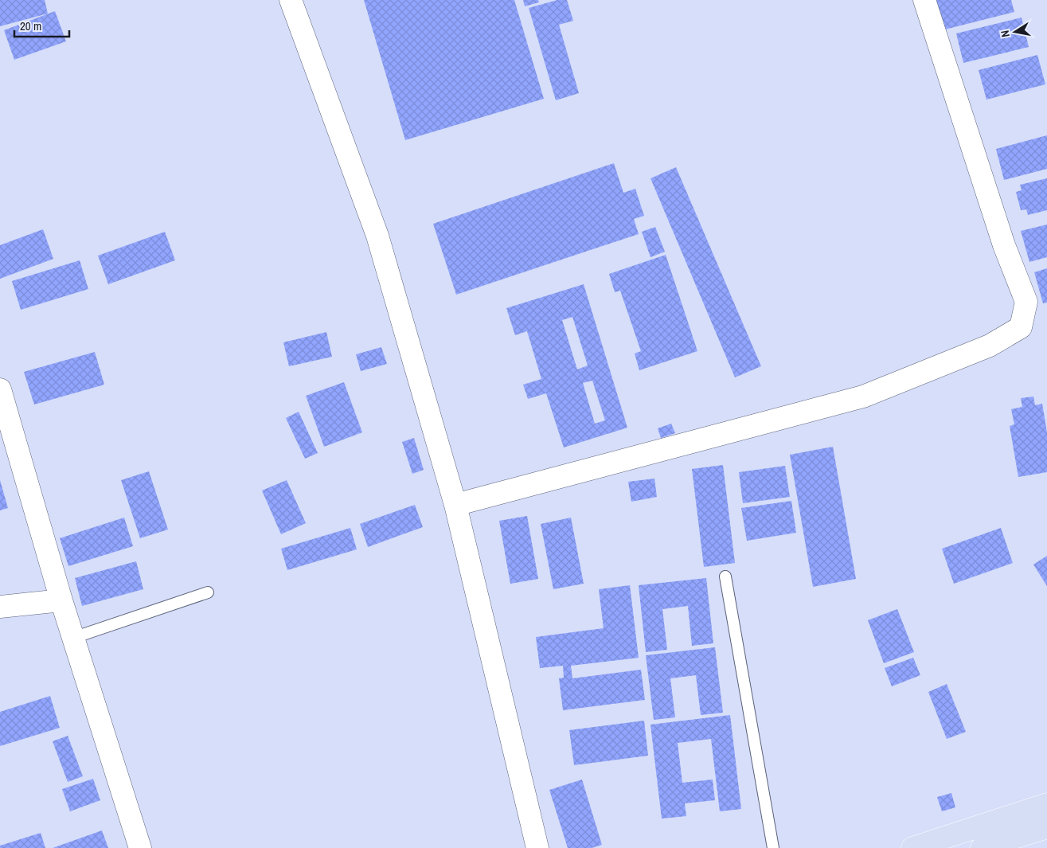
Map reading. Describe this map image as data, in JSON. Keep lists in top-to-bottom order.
{
  "scale_bar": "20 m",
  "north": "left"
}
